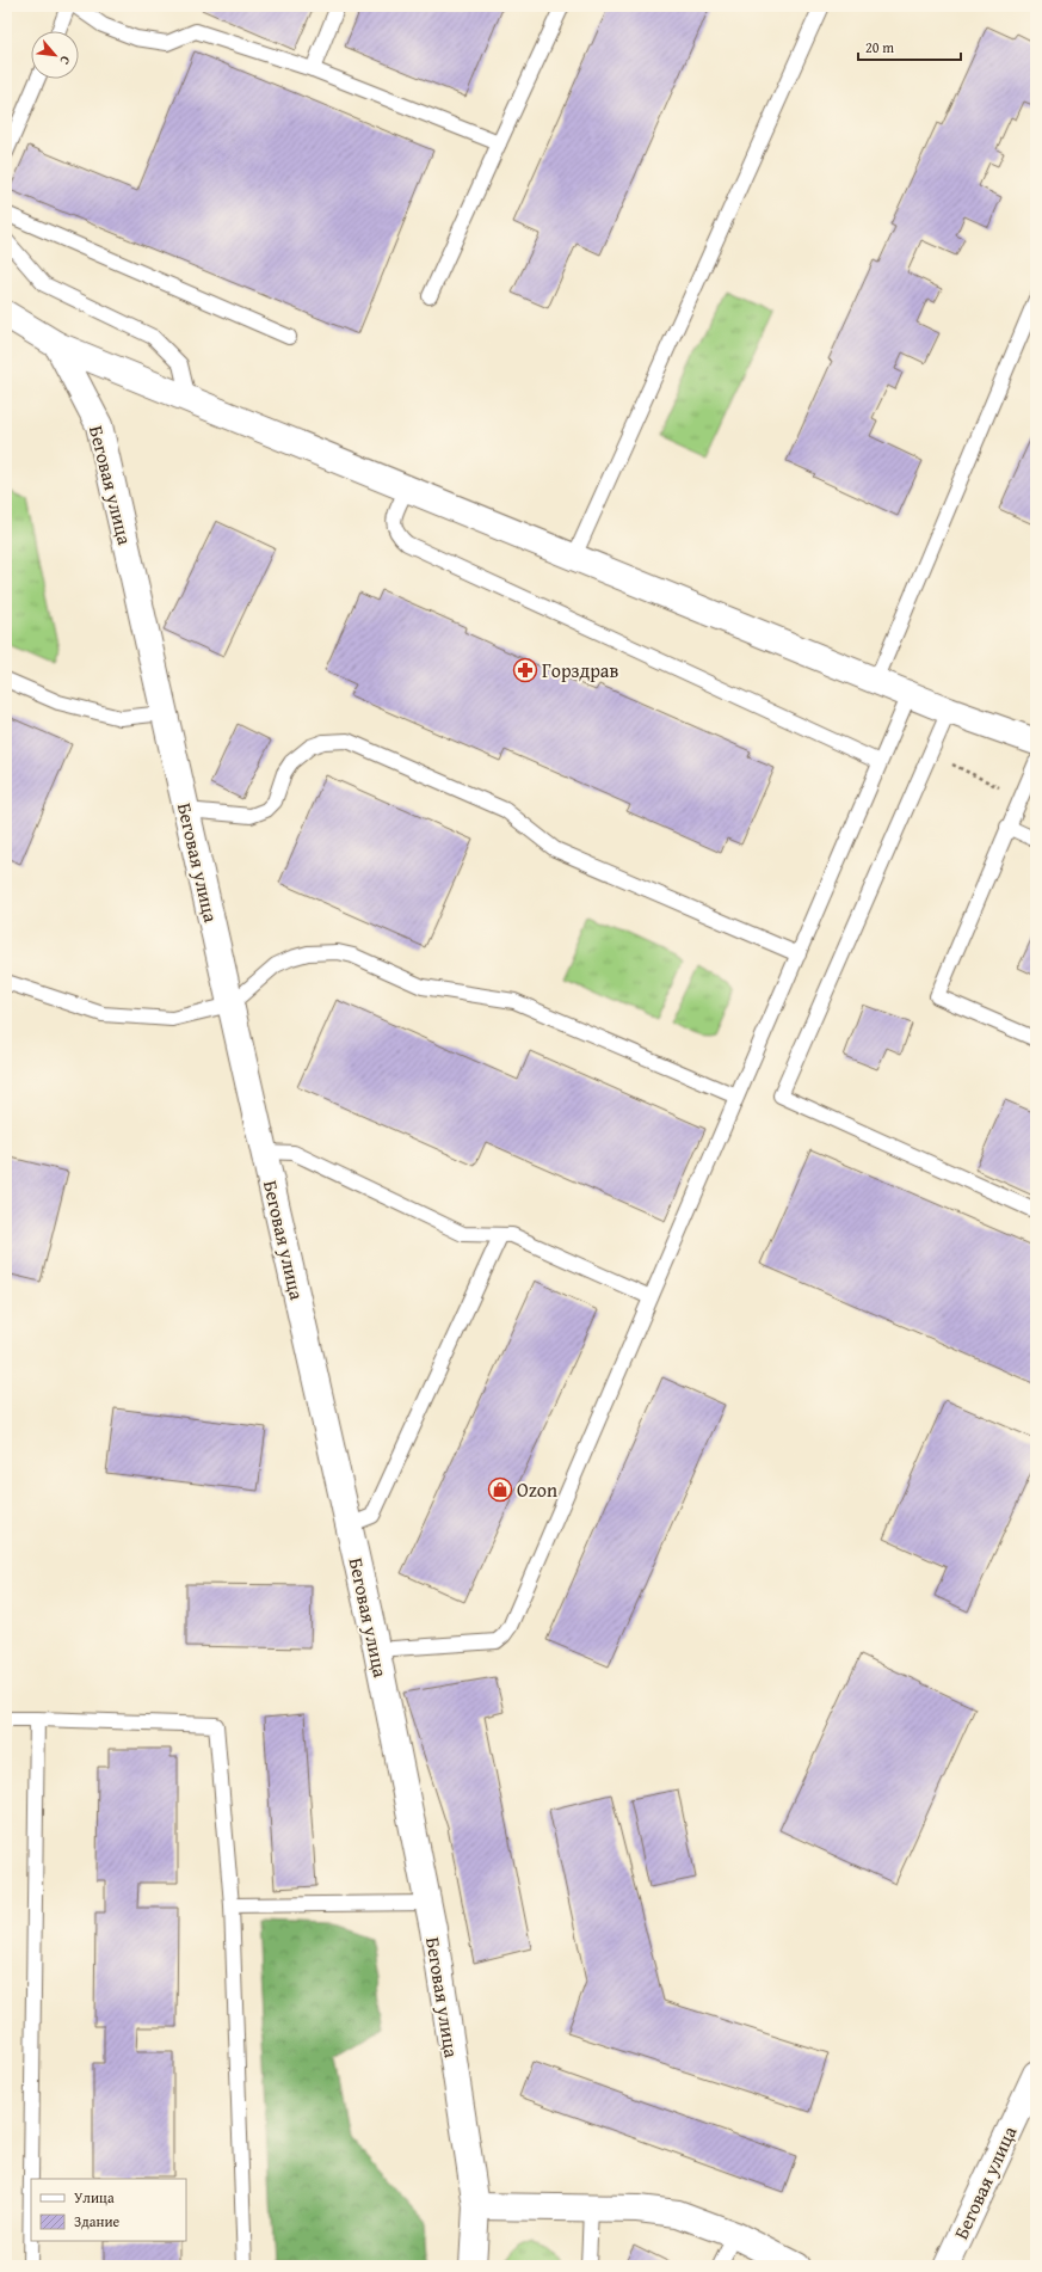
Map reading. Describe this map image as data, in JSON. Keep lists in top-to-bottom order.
{
  "streets": {
    "street": ["Беговая улица"]
  },
  "places": {
    "pharmacy": ["Горздрав"],
    "shop": ["Ozon"]
  },
  "legend": ["Улица", "Здание"],
  "scale_bar": "20 m",
  "north": "bottom right"
}
